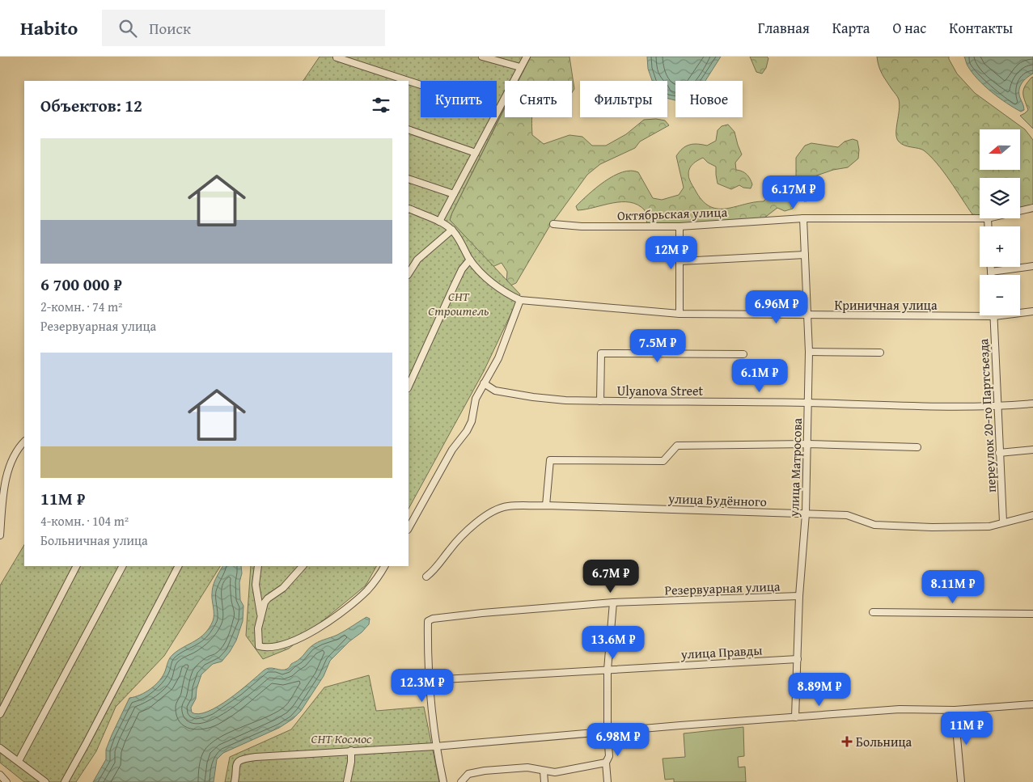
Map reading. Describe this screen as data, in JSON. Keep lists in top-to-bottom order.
{
  "streets": {
    "street": [
      "Октябрьская улица",
      "Криничная улица",
      "Ulyanova Street",
      "переулок 20-го Партсъезда",
      "улица Матросова",
      "улица Будённого",
      "Резервуарная улица",
      "улица Правды"
    ]
  },
  "crossings": [
    ["Октябрьская улица", "улица Матросова"],
    ["Криничная улица", "переулок 20-го Партсъезда"],
    ["Криничная улица", "улица Матросова"],
    ["Ulyanova Street", "переулок 20-го Партсъезда"],
    ["Ulyanova Street", "улица Матросова"],
    ["переулок 20-го Партсъезда", "улица Будённого"],
    ["улица Матросова", "улица Будённого"],
    ["улица Матросова", "Резервуарная улица"],
    ["улица Матросова", "улица Правды"],
    ["Резервуарная улица", "улица Правды"]
  ],
  "parks": ["СНТ Строитель", "СНТ Космос"],
  "places": {
    "health": ["Больница"]
  },
  "north": "left",
  "page": {
    "header": "Habito",
    "search": "Поиск",
    "nav": [
      "Главная",
      "Карта",
      "О нас",
      "Контакты"
    ],
    "chip": [
      "Купить",
      "Снять",
      "Фильтры",
      "Новое"
    ],
    "heading": "Объектов: 12",
    "map_buttons": ["+", "−"],
    "list": [
      {
        "name": "6 700 000 ₽",
        "note": "2-комн. · 74 m² · Резервуарная улица"
      },
      {
        "name": "11M ₽",
        "note": "4-комн. · 104 m² · Больничная улица"
      }
    ],
    "price": [
      "6.17M ₽",
      "12M ₽",
      "6.96M ₽",
      "7.5M ₽",
      "6.1M ₽",
      "6.7M ₽",
      "8.11M ₽",
      "13.6M ₽",
      "12.3M ₽",
      "8.89M ₽",
      "11M ₽",
      "6.98M ₽"
    ]
  }
}
